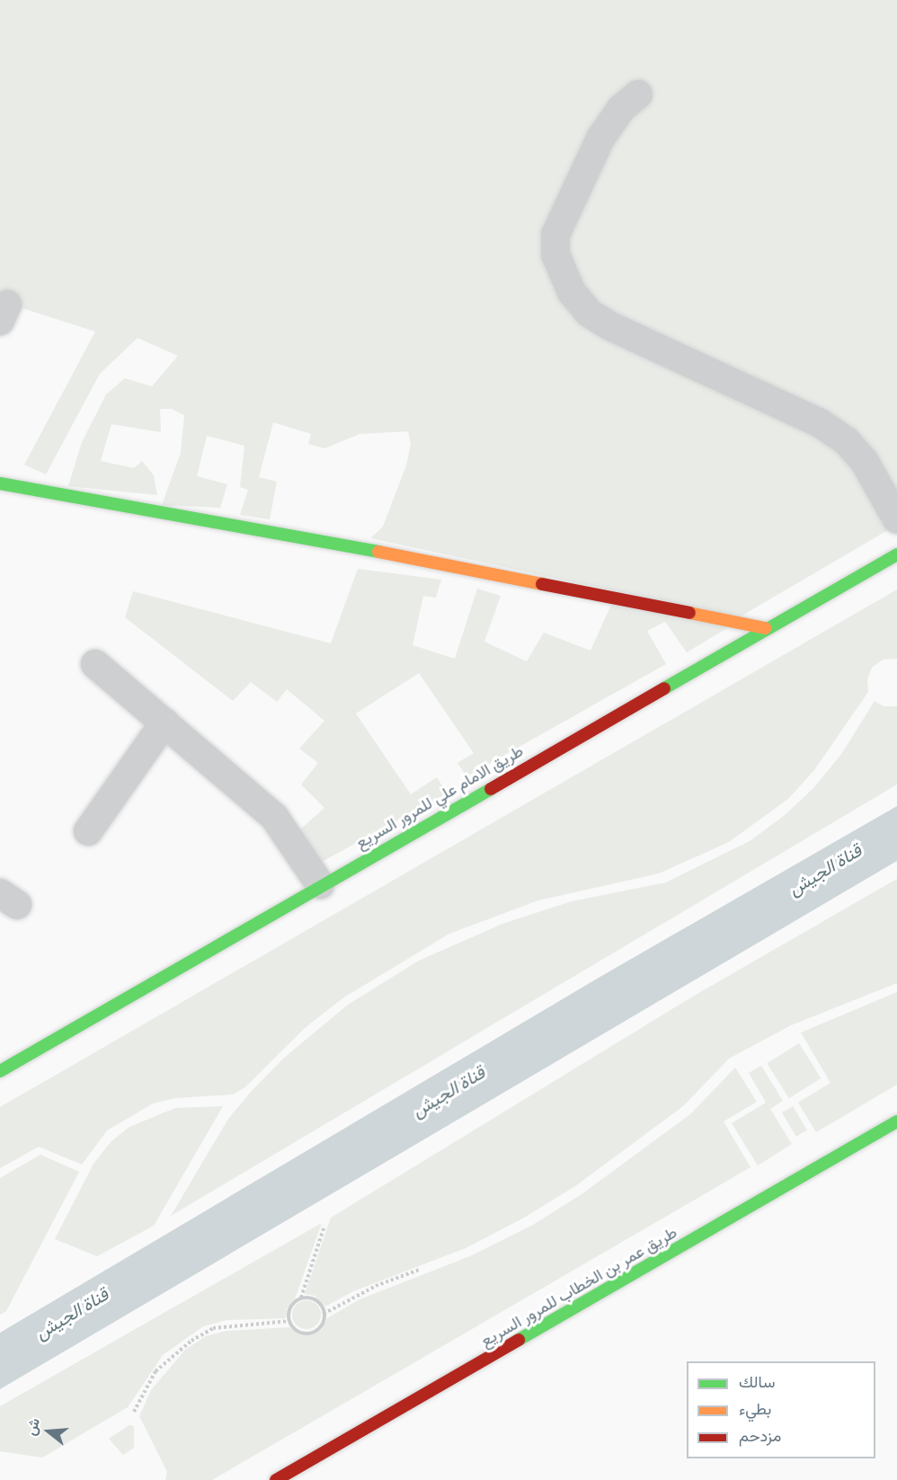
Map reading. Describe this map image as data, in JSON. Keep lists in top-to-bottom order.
{
  "streets": {
    "main road": ["طريق الامام علي للمرور السريع", "طريق عمر بن الخطاب للمرور السريع"]
  },
  "water": ["قناة الجيش"],
  "legend": ["سالك", "بطيء", "مزدحم"],
  "north": "left"
}
